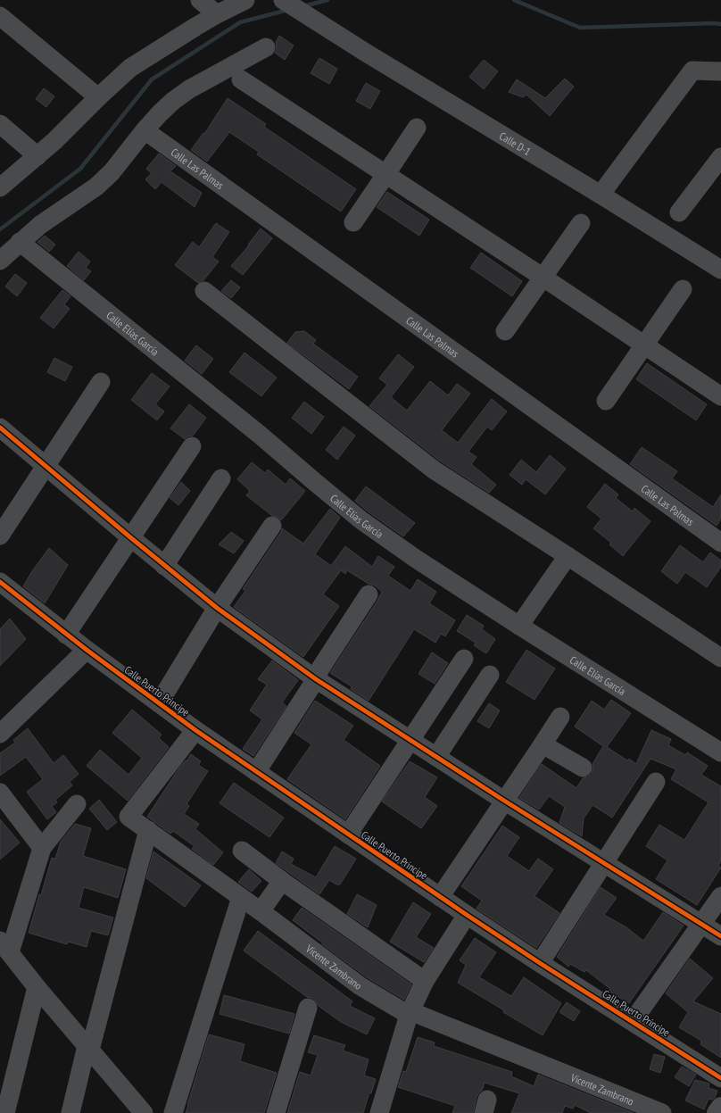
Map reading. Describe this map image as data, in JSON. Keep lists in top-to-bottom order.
{
  "streets": {
    "street": [
      "Calle D-1",
      "Calle Las Palmas",
      "Calle Elías García",
      "Calle Puerto Principe",
      "Vicente Zambrano"
    ]
  },
  "crossings": [
    ["Calle Puerto Principe", "Vicente Zambrano"]
  ]
}
